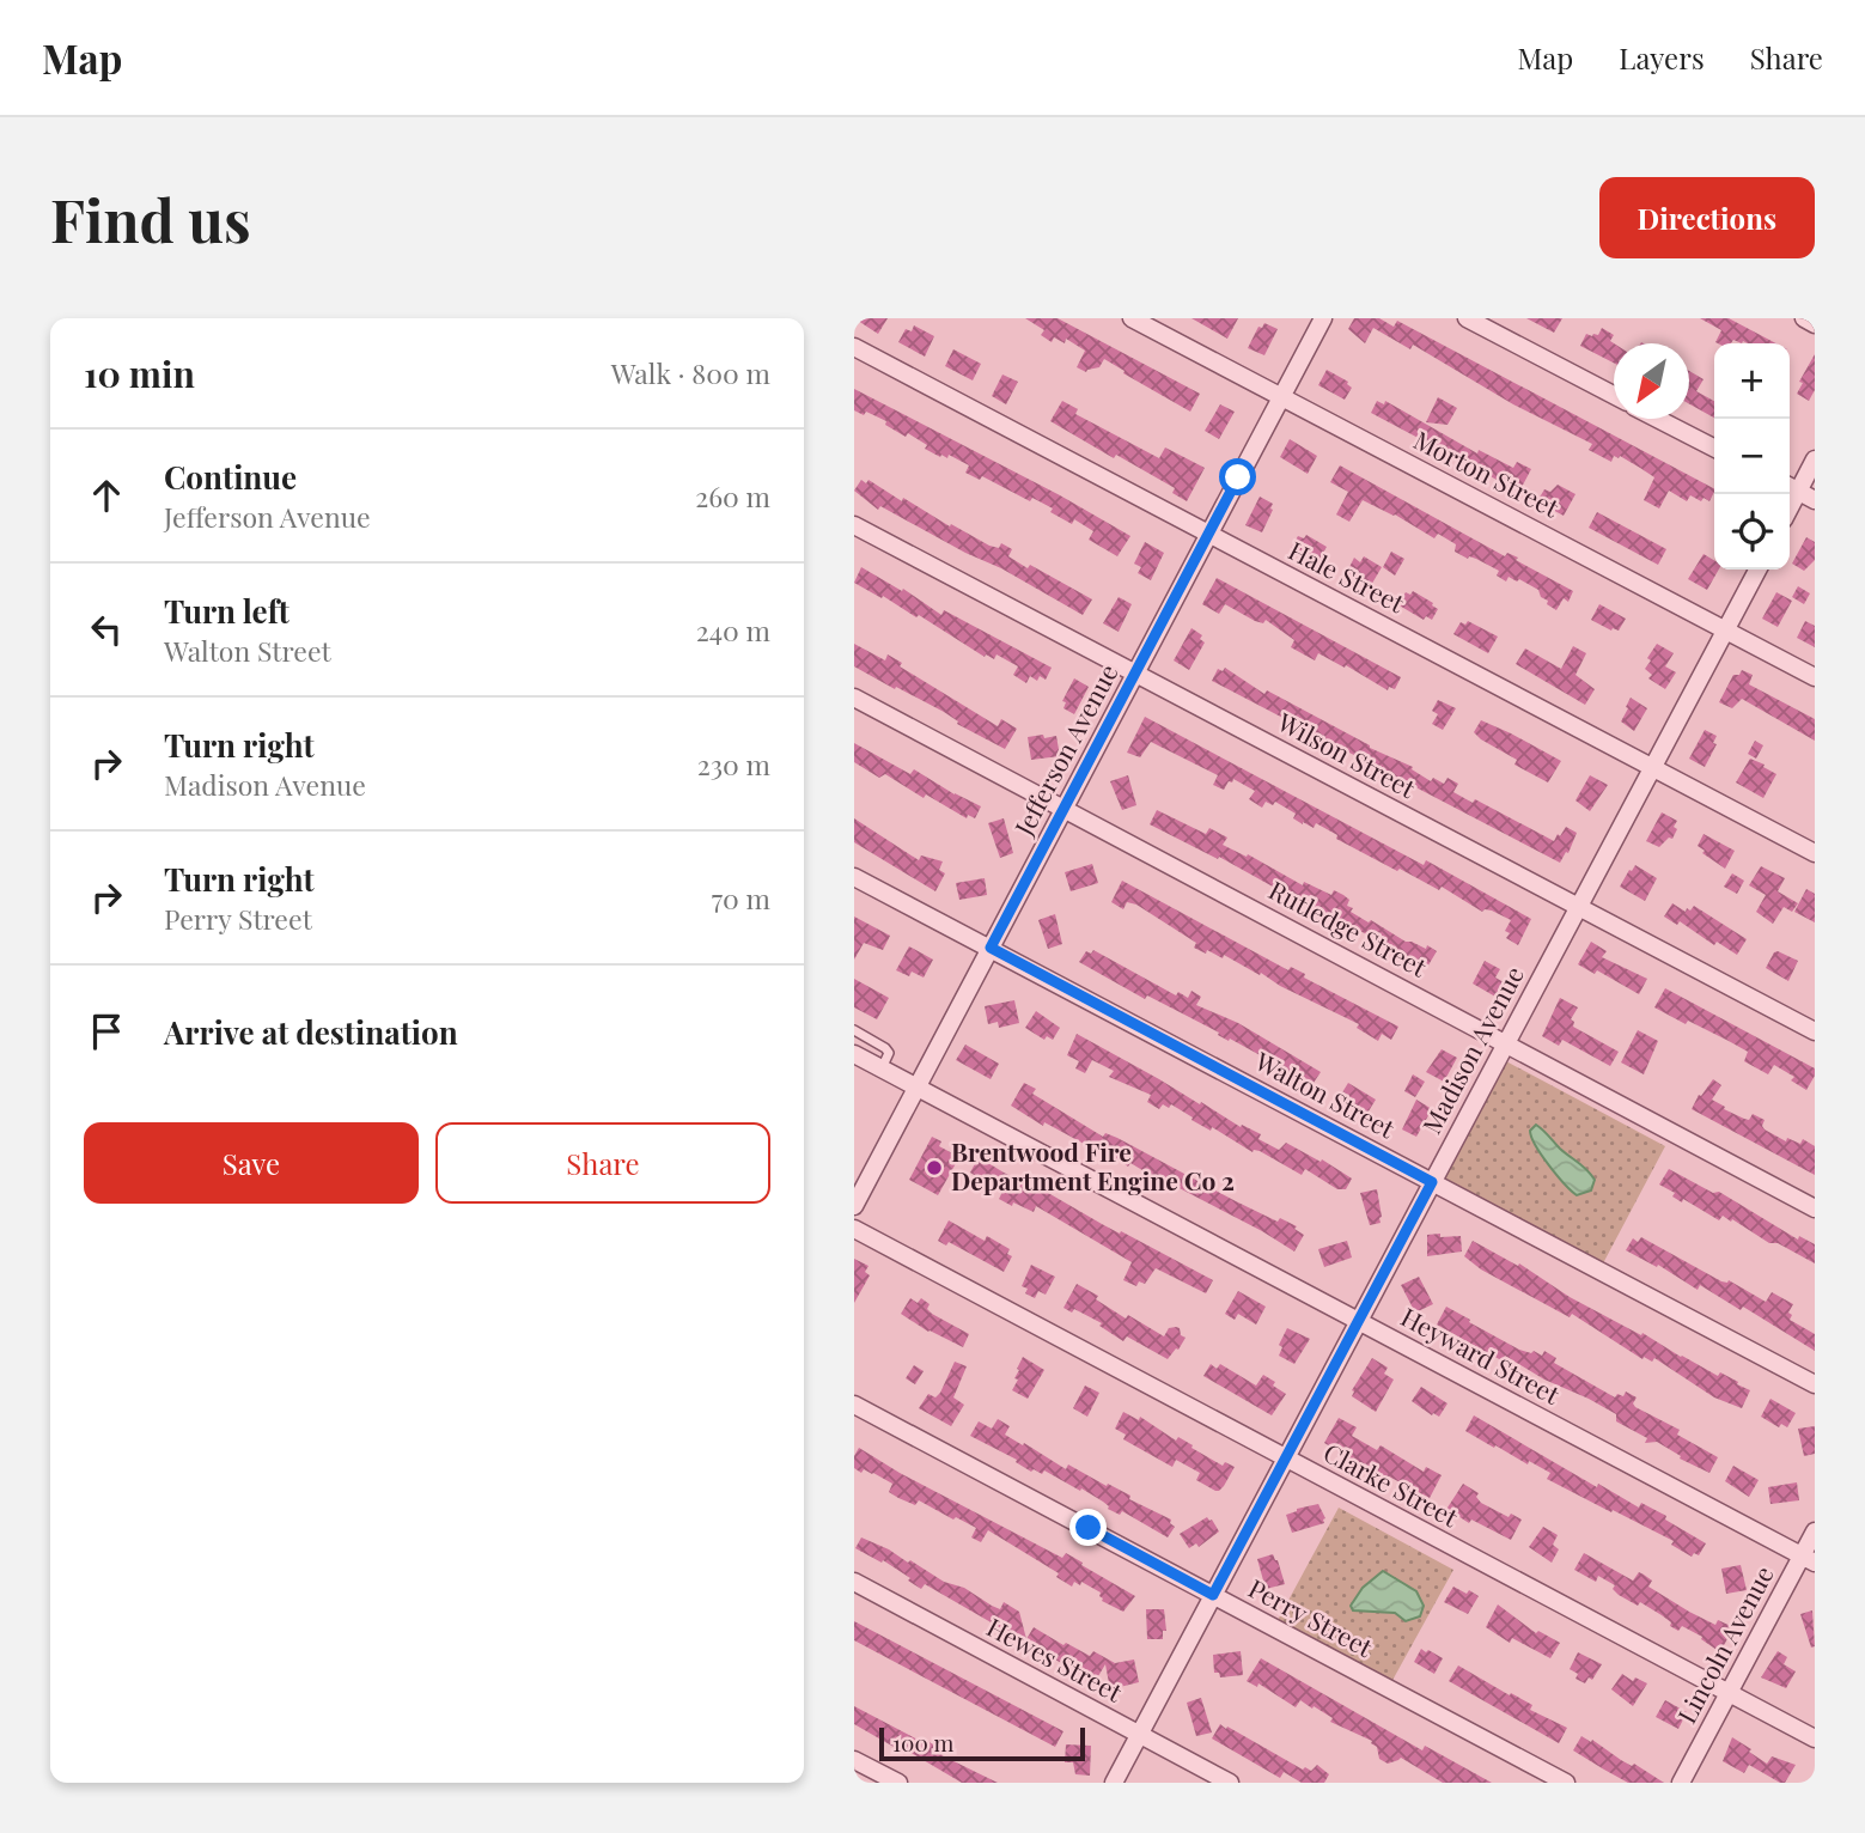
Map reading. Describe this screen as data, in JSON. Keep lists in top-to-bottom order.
{
  "streets": {
    "street": [
      "Morton Street",
      "Hale Street",
      "Jefferson Avenue",
      "Wilson Street",
      "Rutledge Street",
      "Madison Avenue",
      "Walton Street",
      "Heyward Street",
      "Clarke Street",
      "Perry Street",
      "Lincoln Avenue",
      "Hewes Street"
    ]
  },
  "crossings": [
    ["Morton Street", "Jefferson Avenue"],
    ["Morton Street", "Madison Avenue"],
    ["Hale Street", "Jefferson Avenue"],
    ["Hale Street", "Madison Avenue"],
    ["Jefferson Avenue", "Wilson Street"],
    ["Jefferson Avenue", "Rutledge Street"],
    ["Jefferson Avenue", "Walton Street"],
    ["Jefferson Avenue", "Heyward Street"],
    ["Wilson Street", "Madison Avenue"],
    ["Rutledge Street", "Madison Avenue"],
    ["Madison Avenue", "Walton Street"],
    ["Madison Avenue", "Heyward Street"],
    ["Madison Avenue", "Clarke Street"],
    ["Madison Avenue", "Perry Street"],
    ["Madison Avenue", "Hewes Street"],
    ["Heyward Street", "Lincoln Avenue"],
    ["Clarke Street", "Lincoln Avenue"]
  ],
  "places": ["Brentwood Fire Department Engine Co 2"],
  "scale_bar": "100 m",
  "north": "bottom left",
  "page": {
    "header": "Map",
    "nav": ["Map", "Layers", "Share"],
    "buttons": [
      "Directions",
      ["Save", "Share"]
    ],
    "title": "Find us",
    "heading": ["10 min", "Walk · 800 m"],
    "map_buttons": ["+", "−"],
    "list": [
      ["Continue", "Jefferson Avenue", "260 m"],
      ["Turn left", "Walton Street", "240 m"],
      ["Turn right", "Madison Avenue", "230 m"],
      ["Turn right", "Perry Street", "70 m"],
      "Arrive at destination"
    ],
    "scale": "100 m"
  }
}
